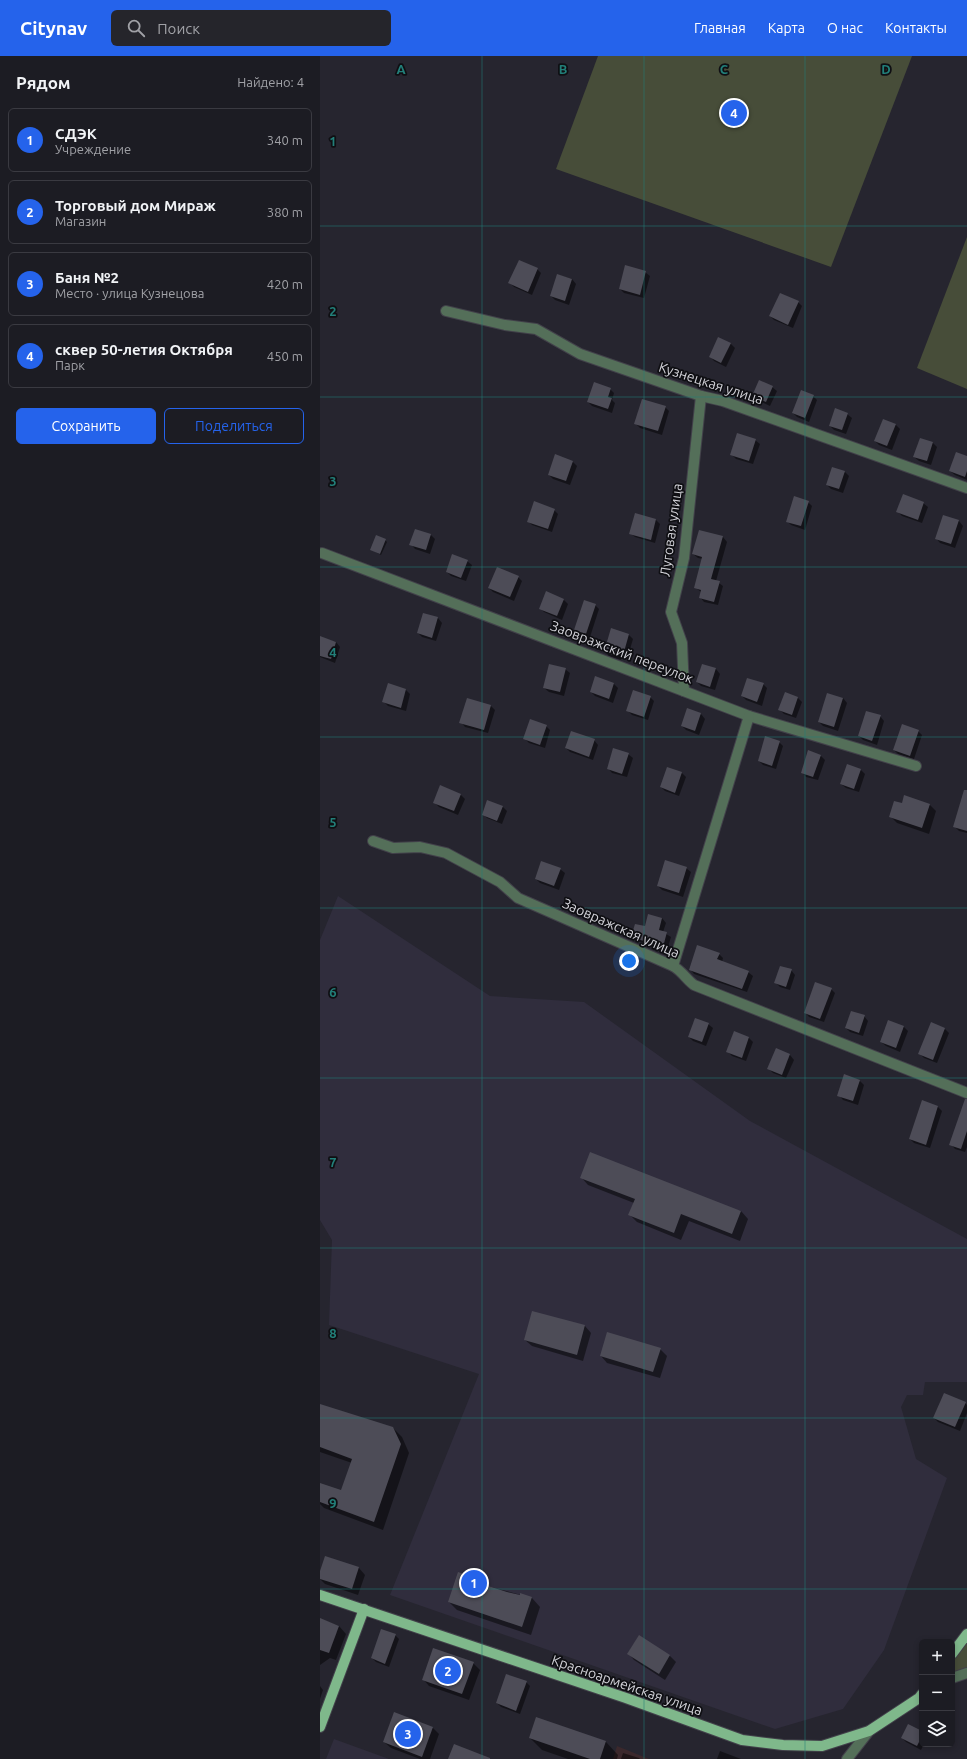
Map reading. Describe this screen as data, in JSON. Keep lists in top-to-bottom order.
{
  "streets": {
    "main road": ["Красноармейская улица"],
    "street": [
      "Кузнецкая улица",
      "Луговая улица",
      "Заовражский переулок",
      "Заовражская улица"
    ]
  },
  "crossings": [
    ["Кузнецкая улица", "Луговая улица"],
    ["Луговая улица", "Заовражский переулок"]
  ],
  "page": {
    "header": "Citynav",
    "search": "Поиск",
    "nav": [
      "Главная",
      "Карта",
      "О нас",
      "Контакты"
    ],
    "heading": ["Рядом", "Найдено: 4"],
    "pins": [
      "4",
      "1",
      "2",
      "3"
    ],
    "list": [
      {
        "mark": "1",
        "name": "СДЭК",
        "note": "Учреждение",
        "value": "340 m"
      },
      {
        "mark": "2",
        "name": "Торговый дом Мираж",
        "note": "Магазин",
        "value": "380 m"
      },
      {
        "mark": "3",
        "name": "Баня №2",
        "note": "Место · улица Кузнецова",
        "value": "420 m"
      },
      {
        "mark": "4",
        "name": "сквер 50-летия Октября",
        "note": "Парк",
        "value": "450 m"
      }
    ],
    "buttons": ["Сохранить", "Поделиться"],
    "map_buttons": ["+", "−"]
  },
  "grid": {
    "columns": [
      "A",
      "B",
      "C",
      "D"
    ],
    "rows": [
      "1",
      "2",
      "3",
      "4",
      "5",
      "6",
      "7",
      "8",
      "9"
    ]
  }
}
